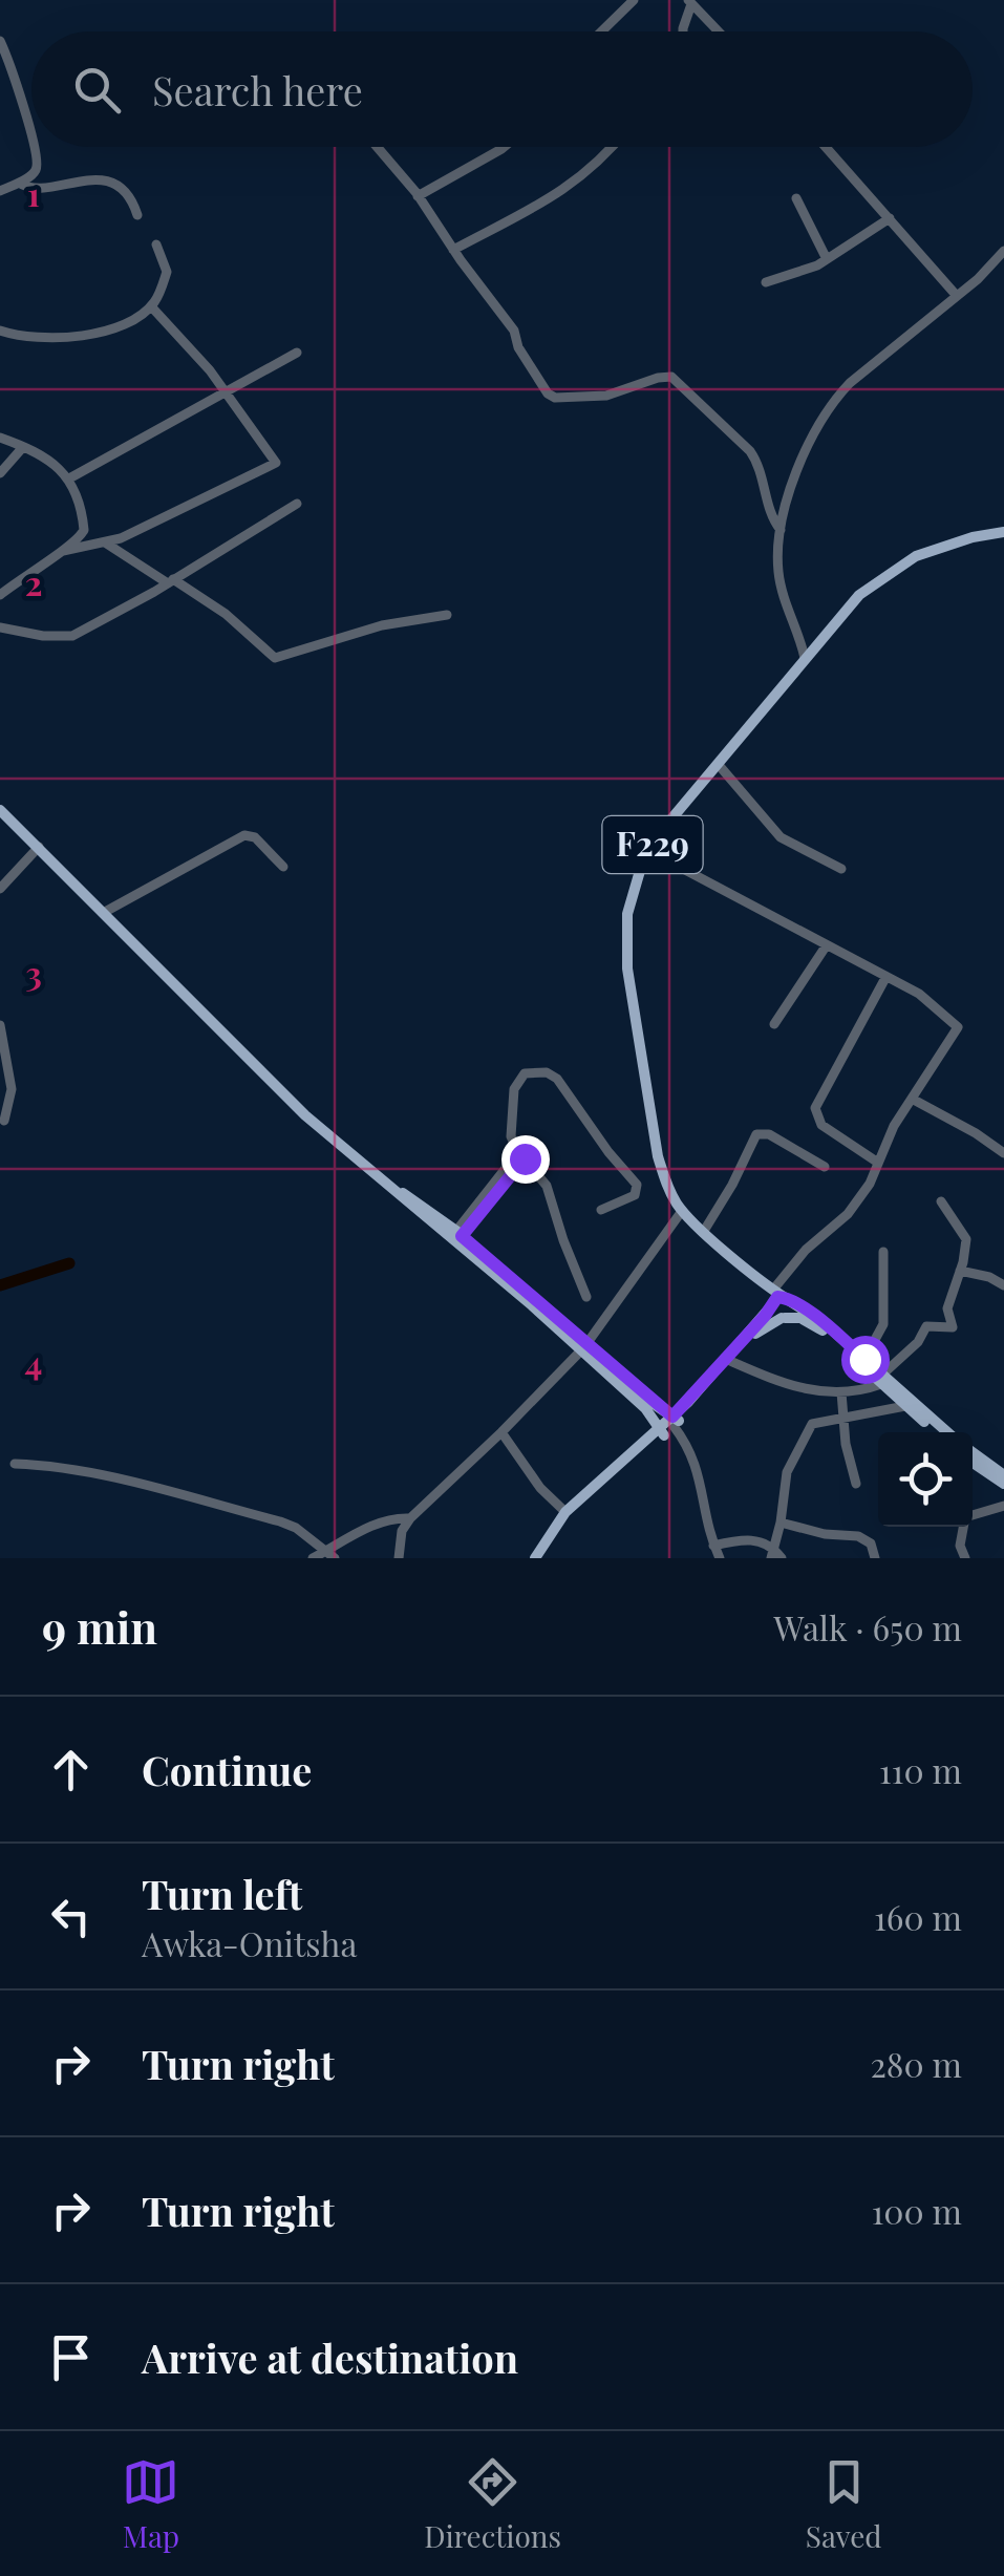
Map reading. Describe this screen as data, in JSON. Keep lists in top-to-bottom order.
{
  "streets": {
    "main road": ["F229"]
  },
  "page": {
    "search": "Search here",
    "heading": ["9 min", "Walk · 650 m"],
    "list": [
      ["Continue", "110 m"],
      ["Turn left", "Awka-Onitsha", "160 m"],
      ["Turn right", "280 m"],
      ["Turn right", "100 m"],
      "Arrive at destination"
    ],
    "nav": ["Map", "Directions", "Saved"]
  },
  "grid": {
    "rows": [
      "1",
      "2",
      "3",
      "4"
    ]
  }
}
